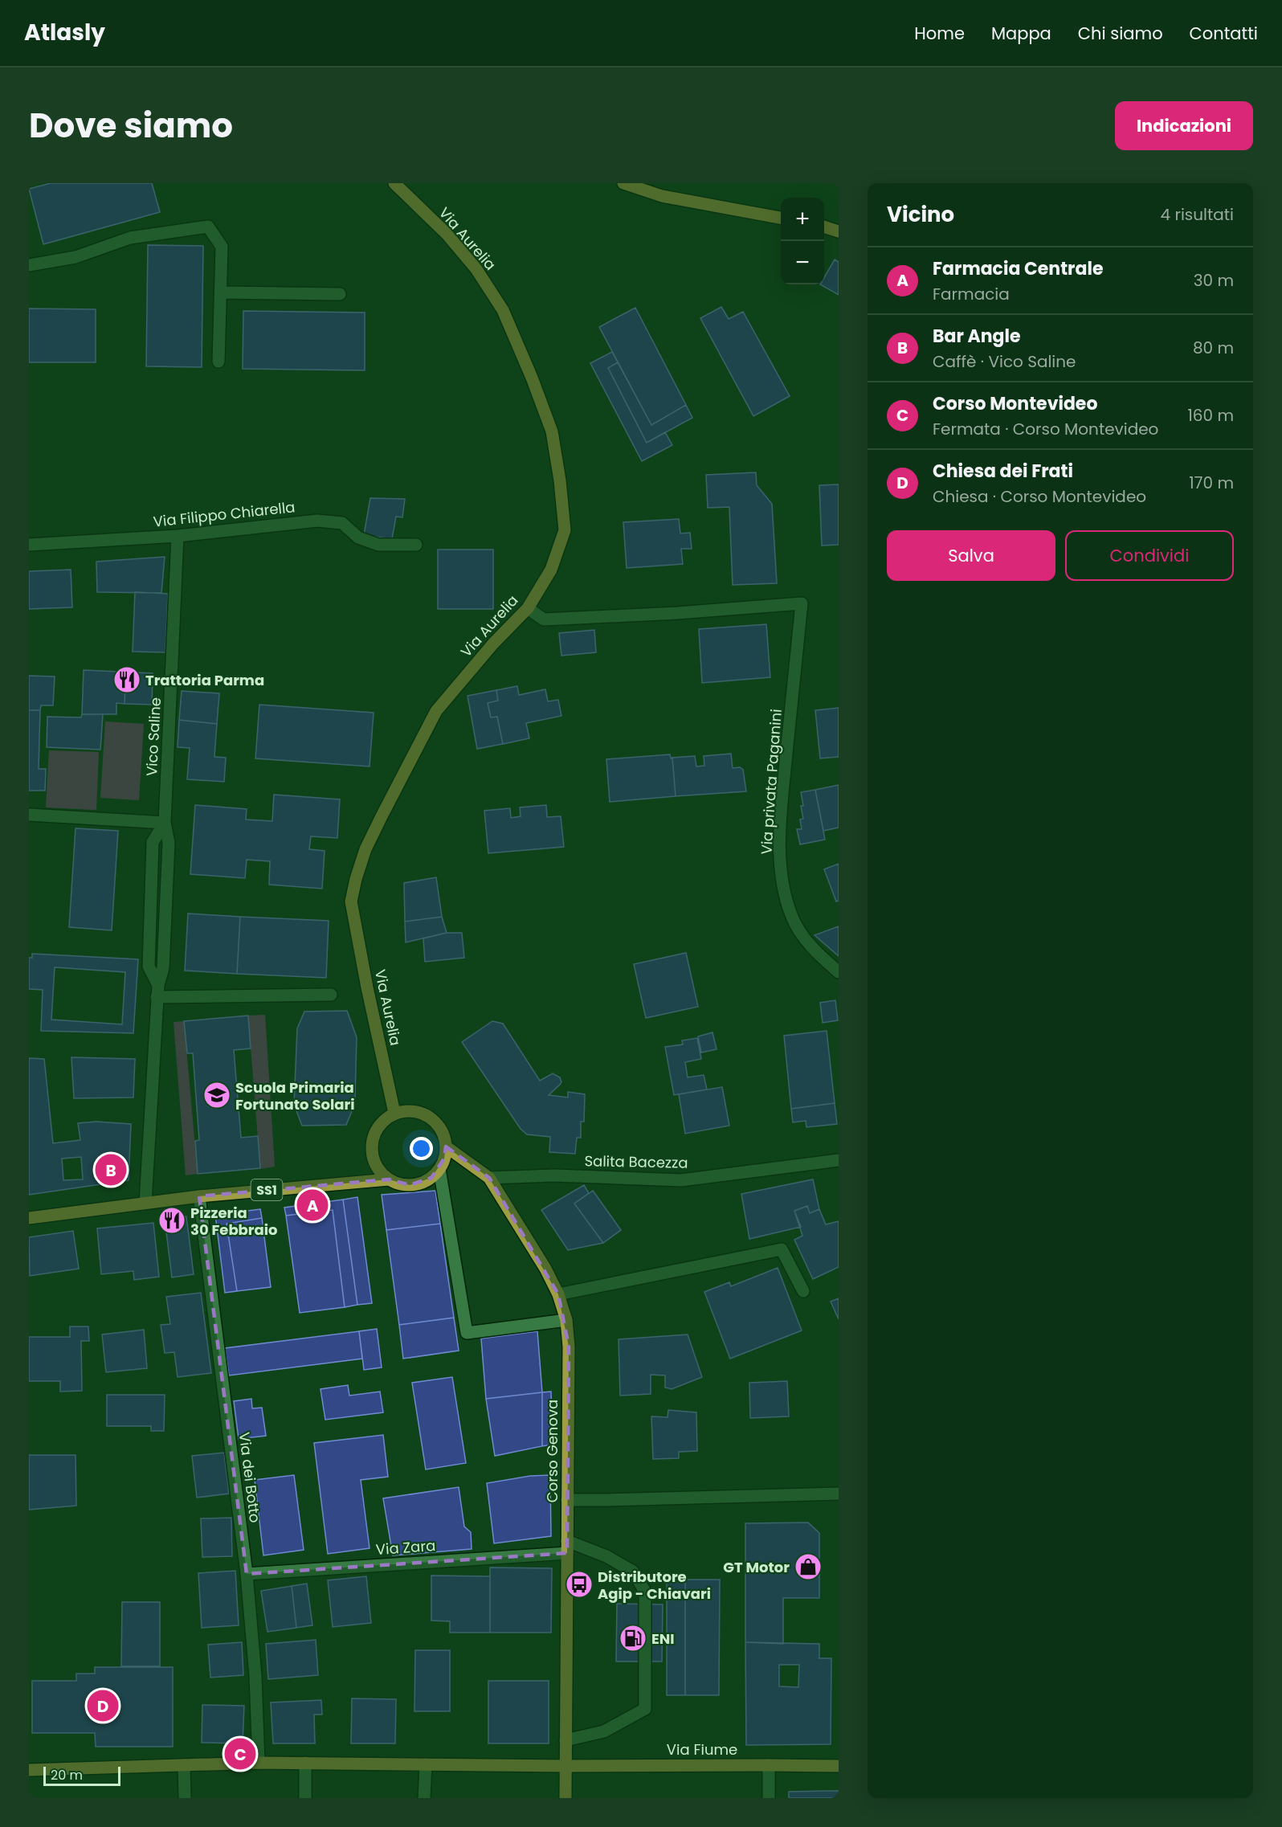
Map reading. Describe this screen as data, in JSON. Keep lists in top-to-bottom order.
{
  "streets": {
    "main road": [
      "Via Aurelia",
      "SS1",
      "Corso Genova",
      "Via Fiume"
    ],
    "street": [
      "Via Filippo Chiarella",
      "Vico Saline",
      "Via privata Paganini",
      "Salita Bacezza",
      "Via dei Botto",
      "Via Zara"
    ]
  },
  "crossings": [
    ["Via Aurelia", "Via privata Paganini"],
    ["Via Aurelia", "SS1"],
    ["Via Aurelia", "Corso Genova"],
    ["Via Filippo Chiarella", "Vico Saline"],
    ["Vico Saline", "SS1"],
    ["Salita Bacezza", "Corso Genova"],
    ["SS1", "Corso Genova"],
    ["SS1", "Via dei Botto"],
    ["Corso Genova", "Via Zara"],
    ["Corso Genova", "Via Fiume"],
    ["Via dei Botto", "Via Zara"],
    ["Via dei Botto", "Via Fiume"]
  ],
  "places": {
    "restaurant": ["Trattoria Parma", "Pizzeria 30 Febbraio"],
    "school or university": ["Scuola Primaria Fortunato Solari"],
    "shop": ["GT Motor"],
    "bus stop": ["Distributore Agip - Chiavari"],
    "fuel station": ["ENI"]
  },
  "scale_bar": "20 m",
  "page": {
    "header": "Atlasly",
    "nav": [
      "Home",
      "Mappa",
      "Chi siamo",
      "Contatti"
    ],
    "title": "Dove siamo",
    "buttons": [
      "Indicazioni",
      ["Salva", "Condividi"]
    ],
    "heading": ["Vicino", "4 risultati"],
    "map_buttons": ["+", "−"],
    "list": [
      {
        "mark": "A",
        "name": "Farmacia Centrale",
        "note": "Farmacia",
        "value": "30 m"
      },
      {
        "mark": "B",
        "name": "Bar Angle",
        "note": "Caffè · Vico Saline",
        "value": "80 m"
      },
      {
        "mark": "C",
        "name": "Corso Montevideo",
        "note": "Fermata · Corso Montevideo",
        "value": "160 m"
      },
      {
        "mark": "D",
        "name": "Chiesa dei Frati",
        "note": "Chiesa · Corso Montevideo",
        "value": "170 m"
      }
    ],
    "pins": [
      "B",
      "A",
      "D",
      "C"
    ],
    "scale": "20 m"
  }
}
